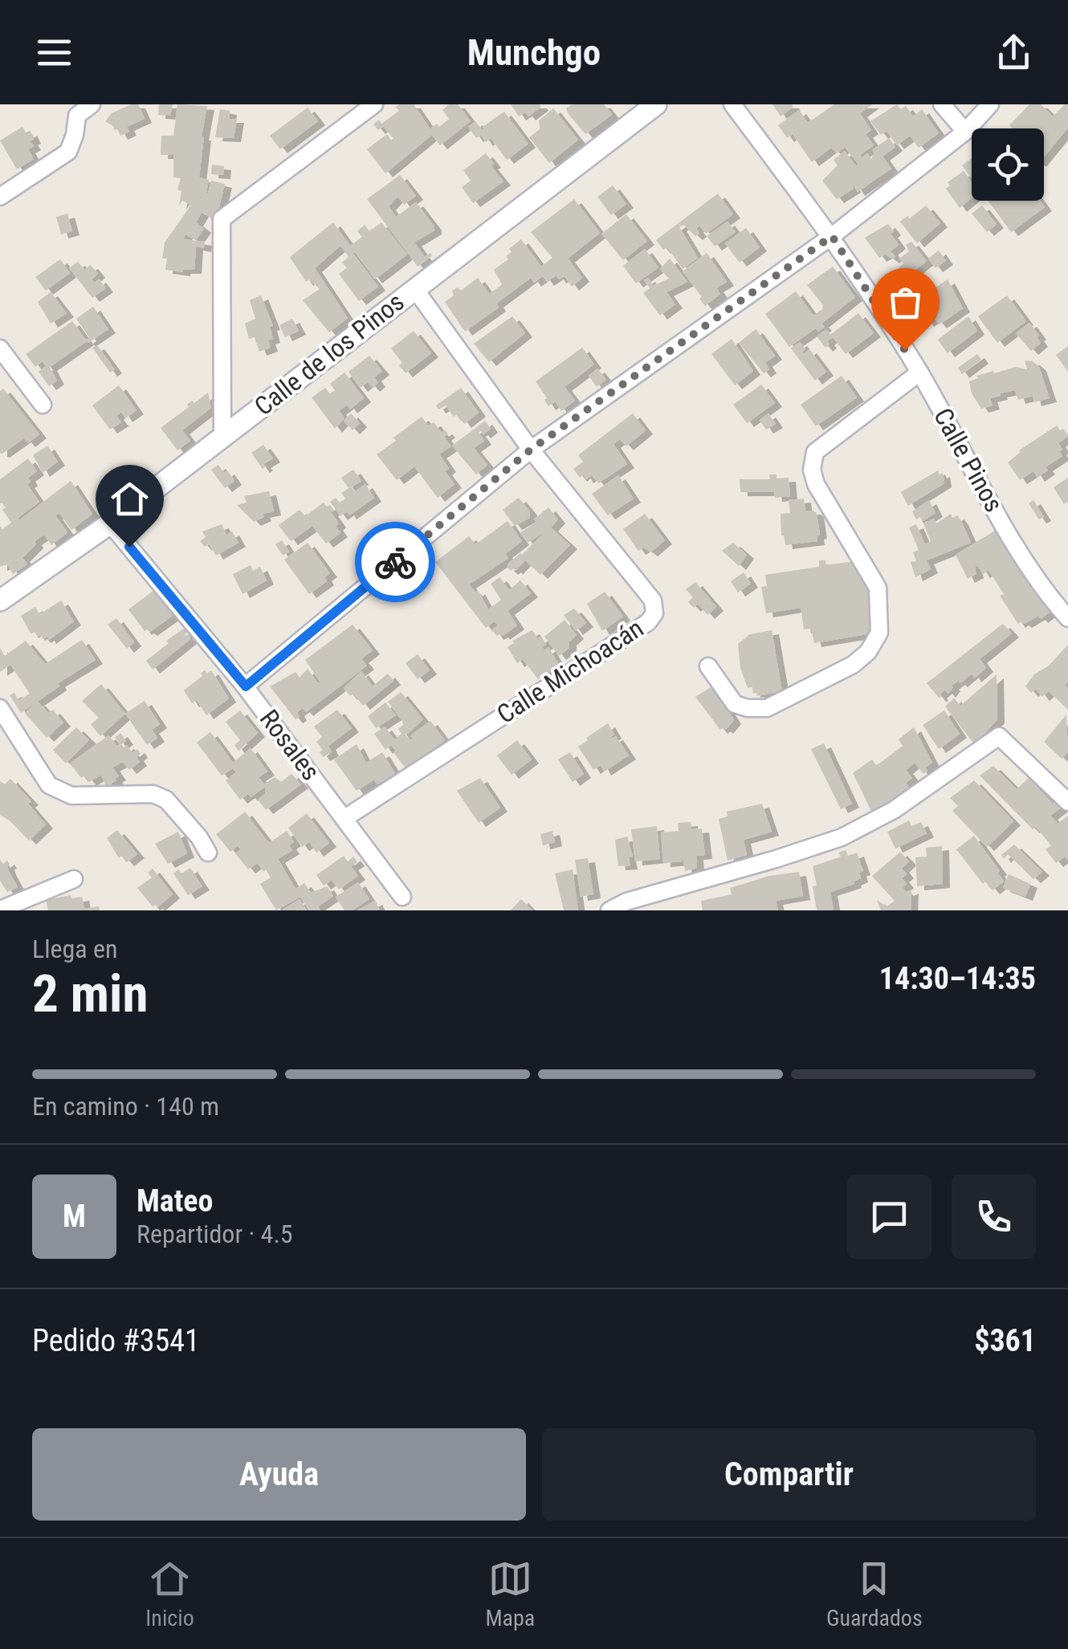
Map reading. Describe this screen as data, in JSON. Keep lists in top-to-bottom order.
{
  "streets": {
    "street": [
      "Calle de los Pinos",
      "Calle Pinos",
      "Calle Michoacán",
      "Rosales"
    ]
  },
  "crossings": [
    ["Calle de los Pinos", "Calle Michoacán"],
    ["Calle de los Pinos", "Rosales"],
    ["Calle Michoacán", "Rosales"]
  ],
  "page": {
    "header": "Munchgo",
    "heading": ["2 min", "Llega en", "14:30–14:35"],
    "panel": [
      "Mateo",
      "Repartidor · 4.5",
      "Pedido #3541",
      "$361"
    ],
    "bar": "En camino · 140 m",
    "round": "M",
    "buttons": ["Ayuda", "Compartir"],
    "tabs": ["Inicio", "Mapa", "Guardados"]
  }
}
